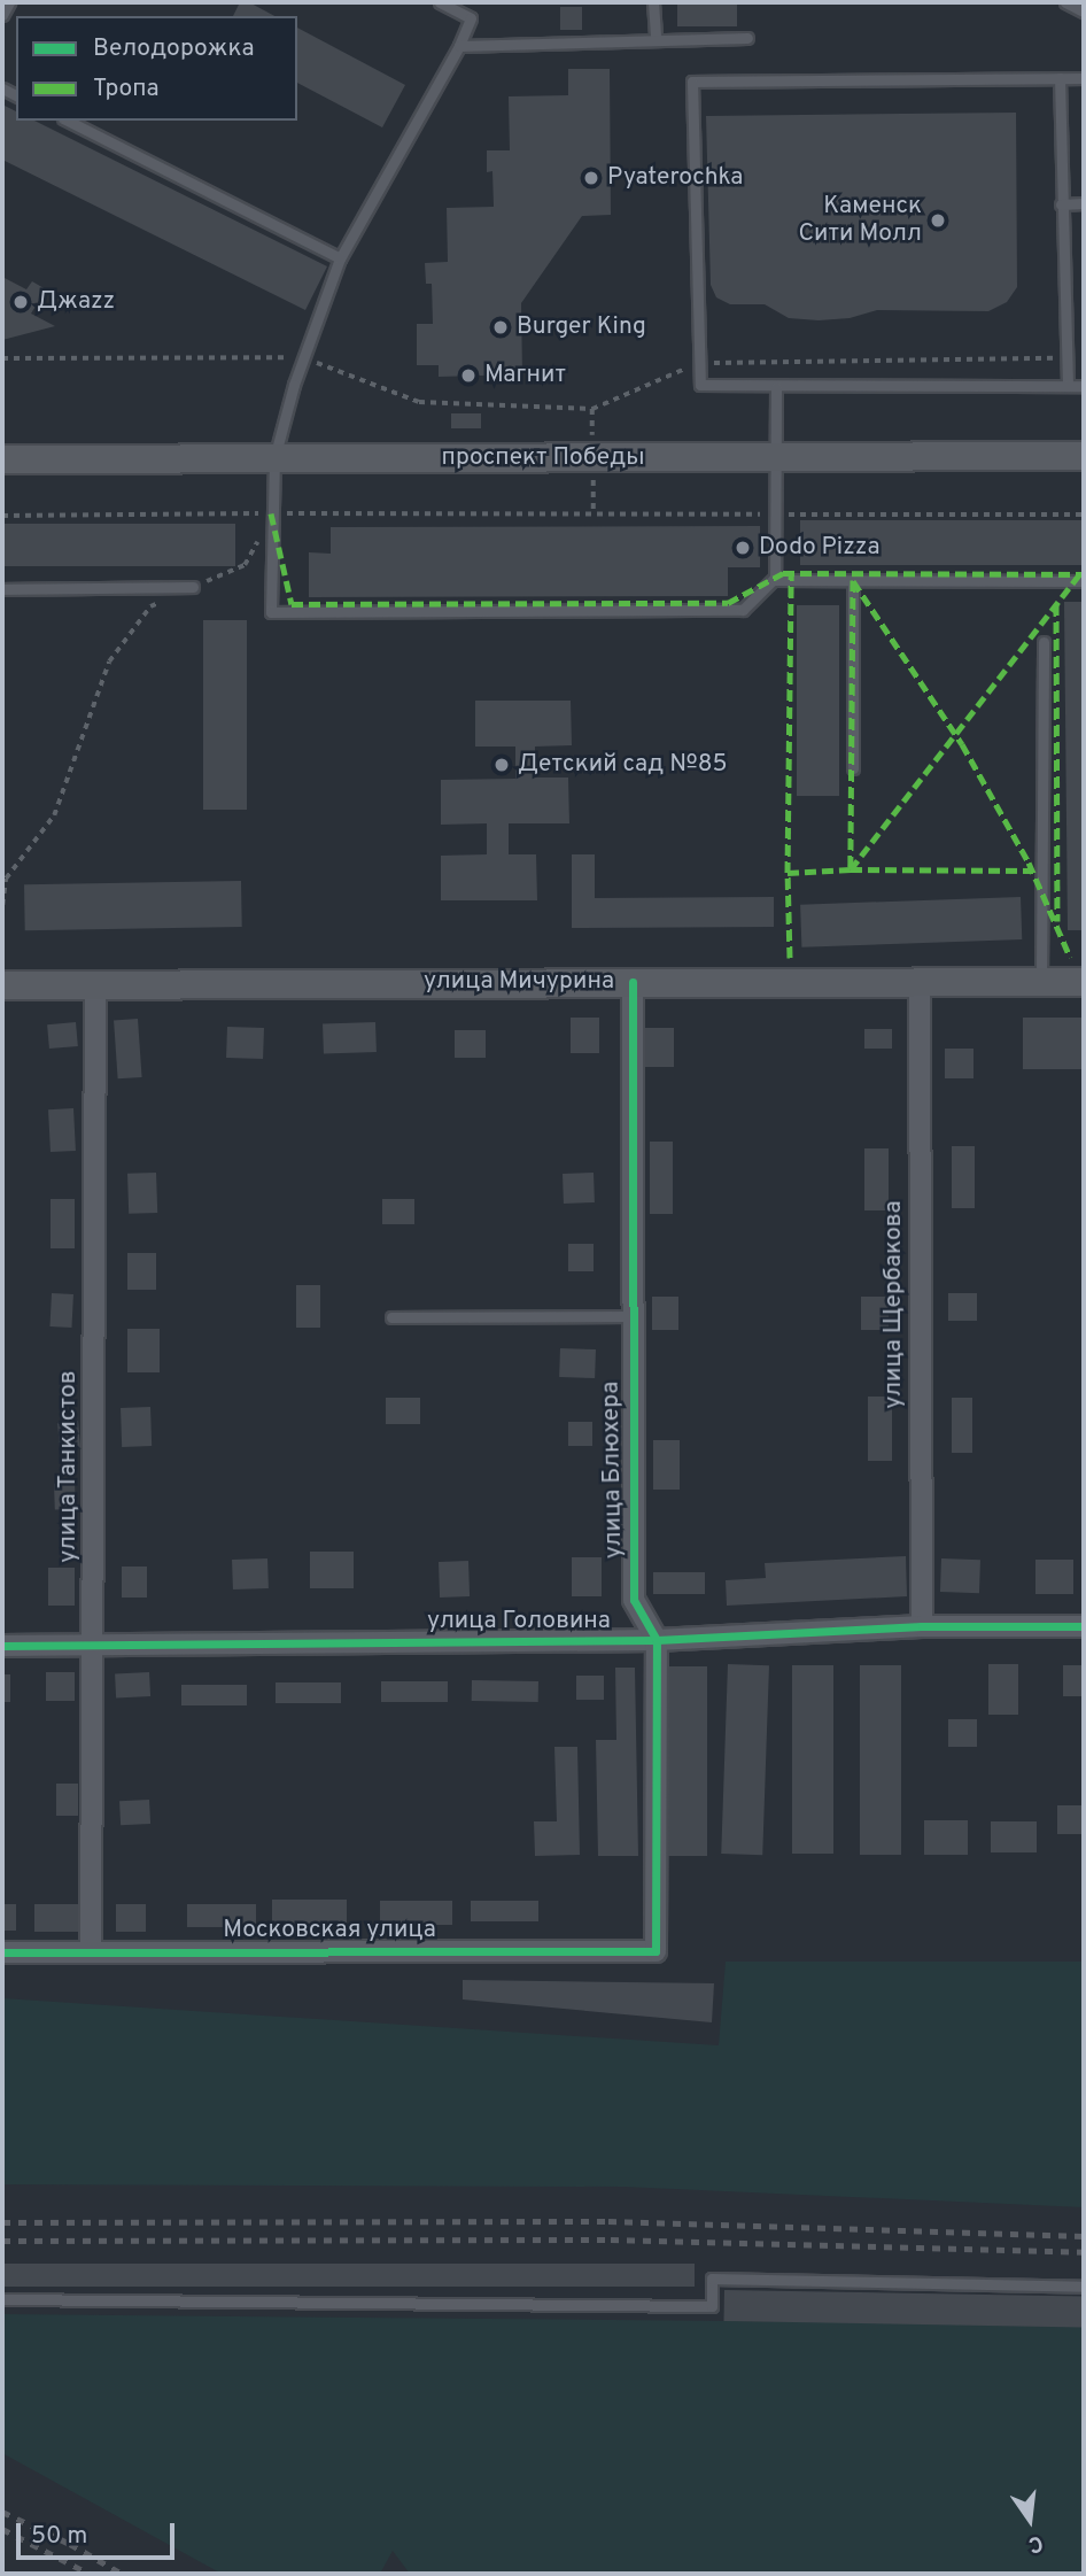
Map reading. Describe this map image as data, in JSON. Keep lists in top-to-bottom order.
{
  "streets": {
    "street": [
      "проспект Победы",
      "улица Мичурина",
      "улица Щербакова",
      "улица Танкистов",
      "улица Блюхера",
      "улица Головина",
      "Московская улица"
    ]
  },
  "crossings": [
    ["улица Мичурина", "улица Щербакова"],
    ["улица Мичурина", "улица Танкистов"],
    ["улица Мичурина", "улица Блюхера"],
    ["улица Щербакова", "улица Головина"],
    ["улица Танкистов", "улица Головина"],
    ["улица Танкистов", "Московская улица"],
    ["улица Блюхера", "улица Головина"],
    ["улица Блюхера", "Московская улица"]
  ],
  "places": [
    "Pyaterochka",
    "Каменск Сити Молл",
    "Джаzz",
    "Burger King",
    "Магнит",
    "Dodo Pizza",
    "Детский сад №85"
  ],
  "legend": ["Велодорожка", "Тропа"],
  "scale_bar": "50 m",
  "north": "bottom"
}
